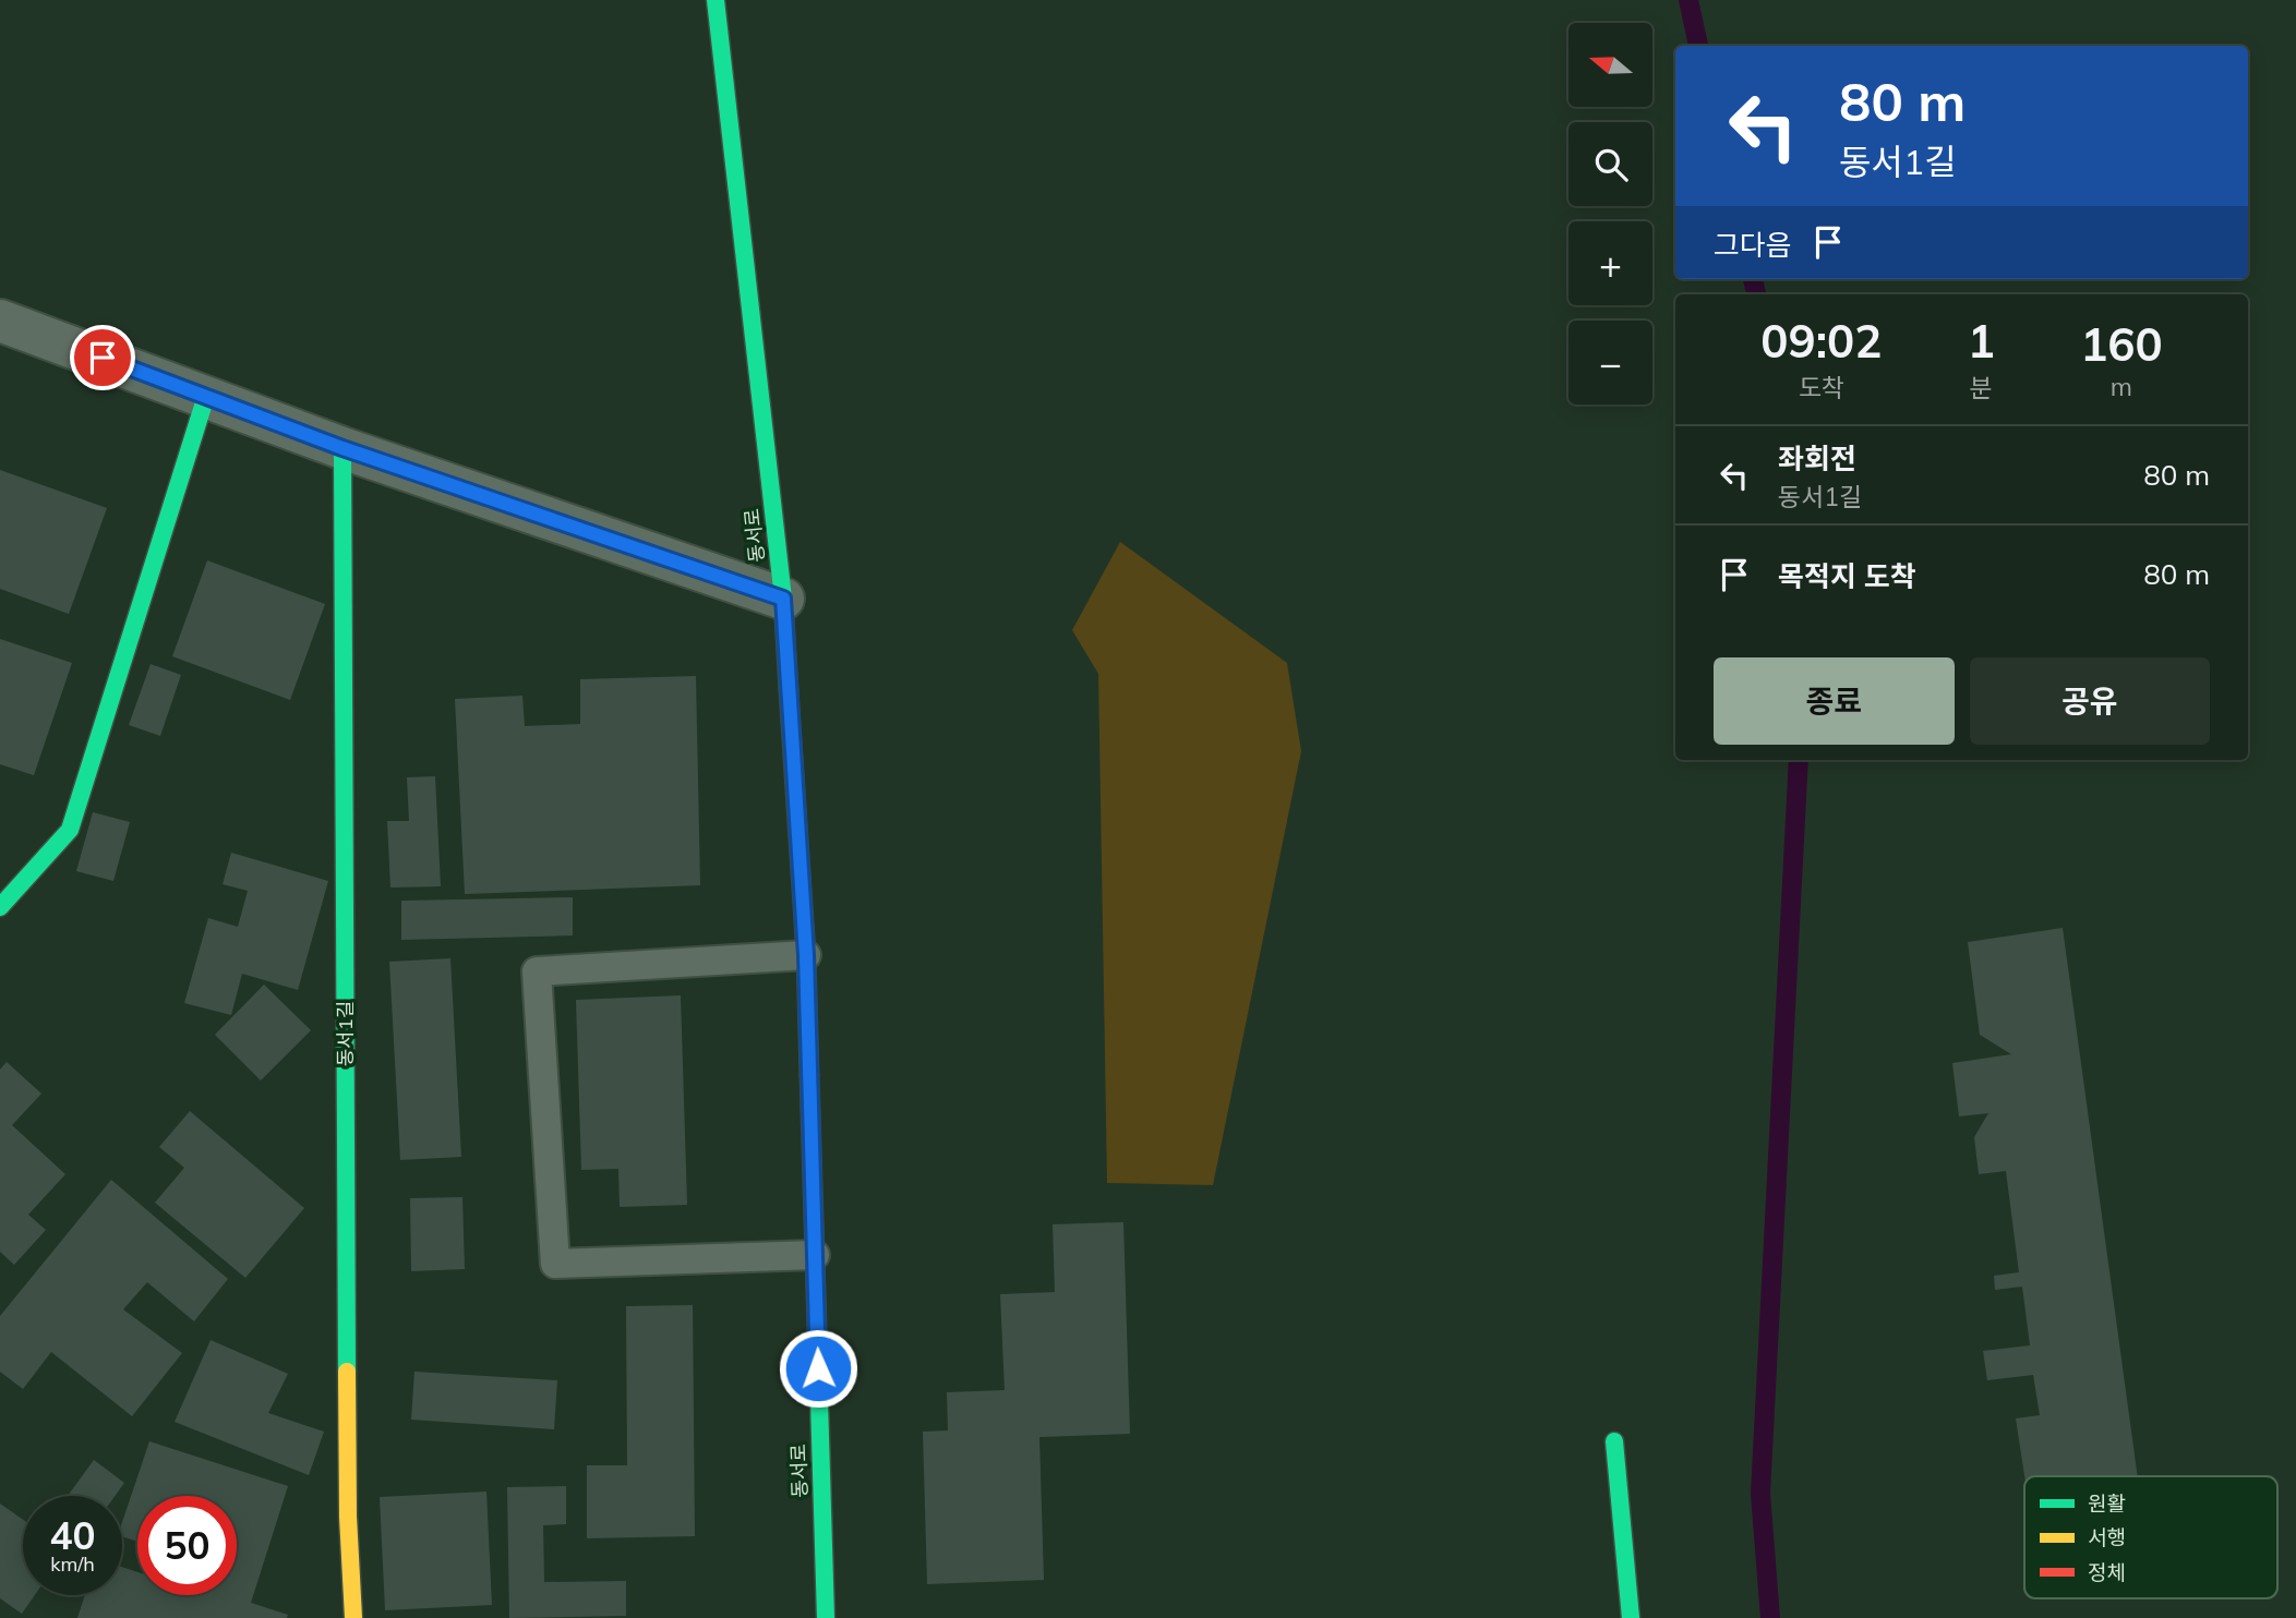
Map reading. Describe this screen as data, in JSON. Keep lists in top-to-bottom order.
{
  "streets": {
    "street": ["동서로", "동서1길"]
  },
  "legend": ["원활", "서행", "정체"],
  "north": "left",
  "page": {
    "map_buttons": ["+", "−"],
    "turn": ["80 m", "동서1길"],
    "then": "그다음",
    "eta": [
      "09:02",
      "도착",
      "1",
      "분",
      "160",
      "m"
    ],
    "list": [
      {
        "name": "좌회전",
        "note": "동서1길",
        "value": "80 m"
      },
      {
        "name": "목적지 도착",
        "value": "80 m"
      }
    ],
    "buttons": ["종료", "공유"],
    "speed": "40 km/h",
    "limit": "50"
  }
}
